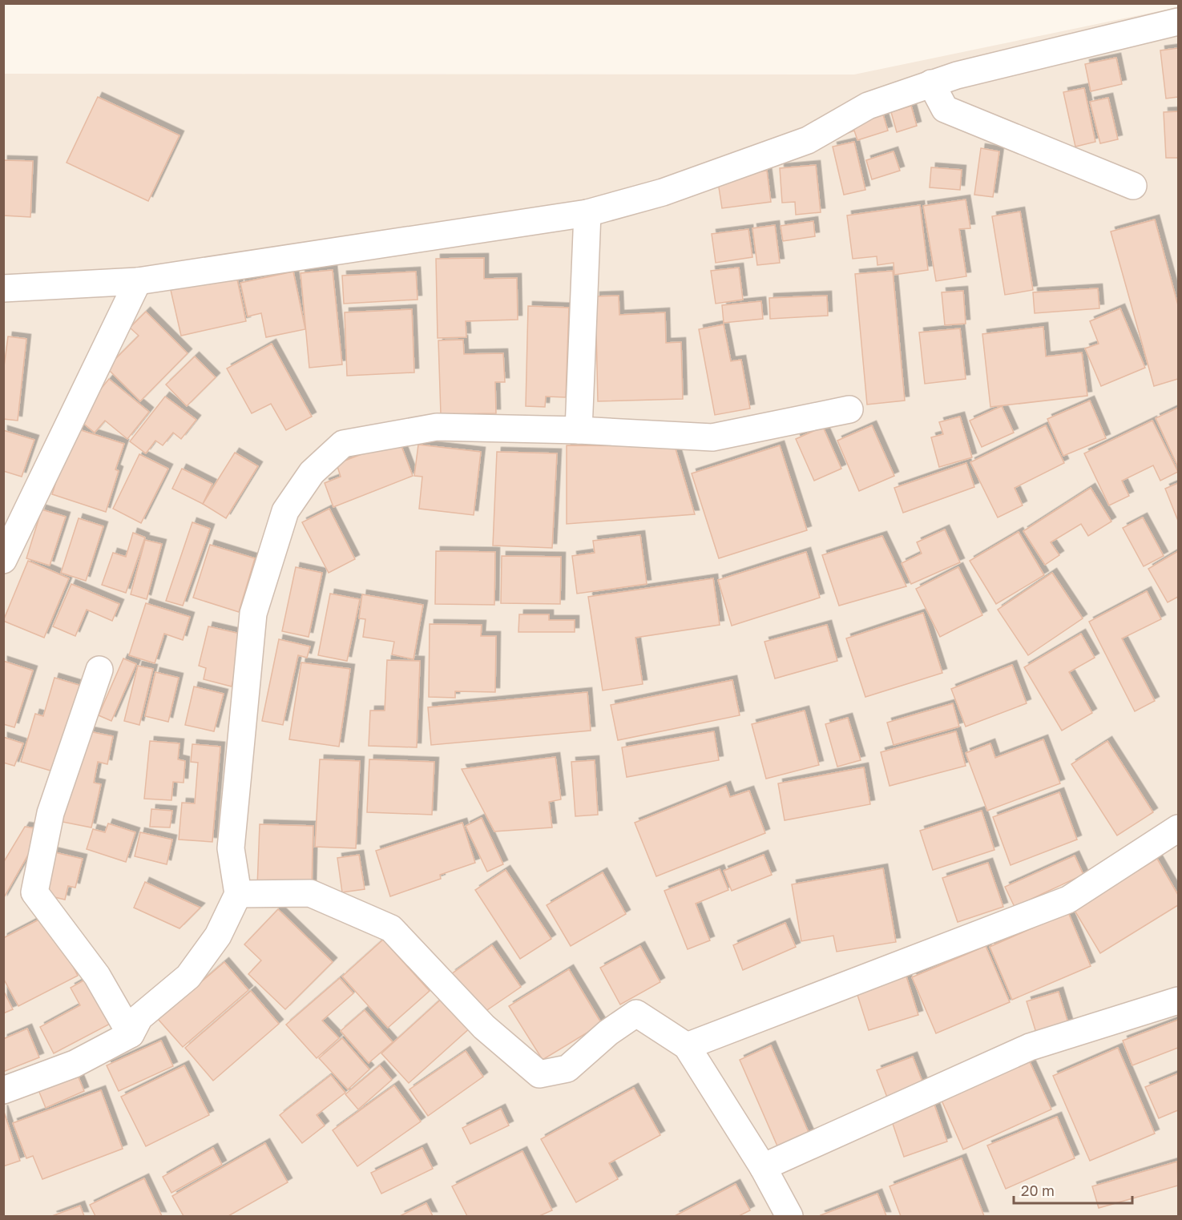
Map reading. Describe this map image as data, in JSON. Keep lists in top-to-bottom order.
{
  "scale_bar": "20 m"
}
